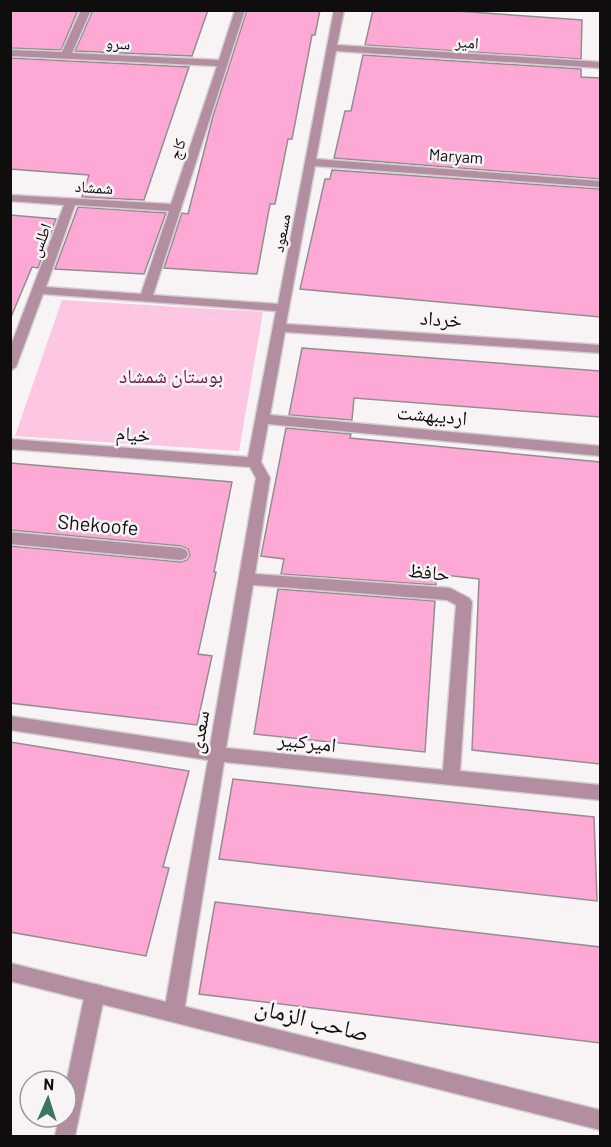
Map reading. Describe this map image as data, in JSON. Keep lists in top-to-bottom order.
{
  "streets": {
    "street": [
      "امیر",
      "سرو",
      "کاج",
      "Maryam",
      "شمشاد",
      "مسعود",
      "اطلس",
      "خرداد",
      "اردیبهشت",
      "خیام",
      "Shekoofe",
      "حافظ",
      "سعدی",
      "امیرکبیر",
      "صاحب الزمان"
    ]
  },
  "crossings": [
    ["امیر", "مسعود"],
    ["سرو", "کاج"],
    ["کاج", "شمشاد"],
    ["Maryam", "مسعود"],
    ["شمشاد", "اطلس"],
    ["مسعود", "خرداد"],
    ["مسعود", "اردیبهشت"],
    ["مسعود", "خیام"],
    ["مسعود", "سعدی"],
    ["خیام", "سعدی"],
    ["حافظ", "سعدی"],
    ["حافظ", "امیرکبیر"],
    ["سعدی", "امیرکبیر"],
    ["سعدی", "صاحب الزمان"]
  ],
  "parks": ["بوستان شمشاد"],
  "north": "top"
}
